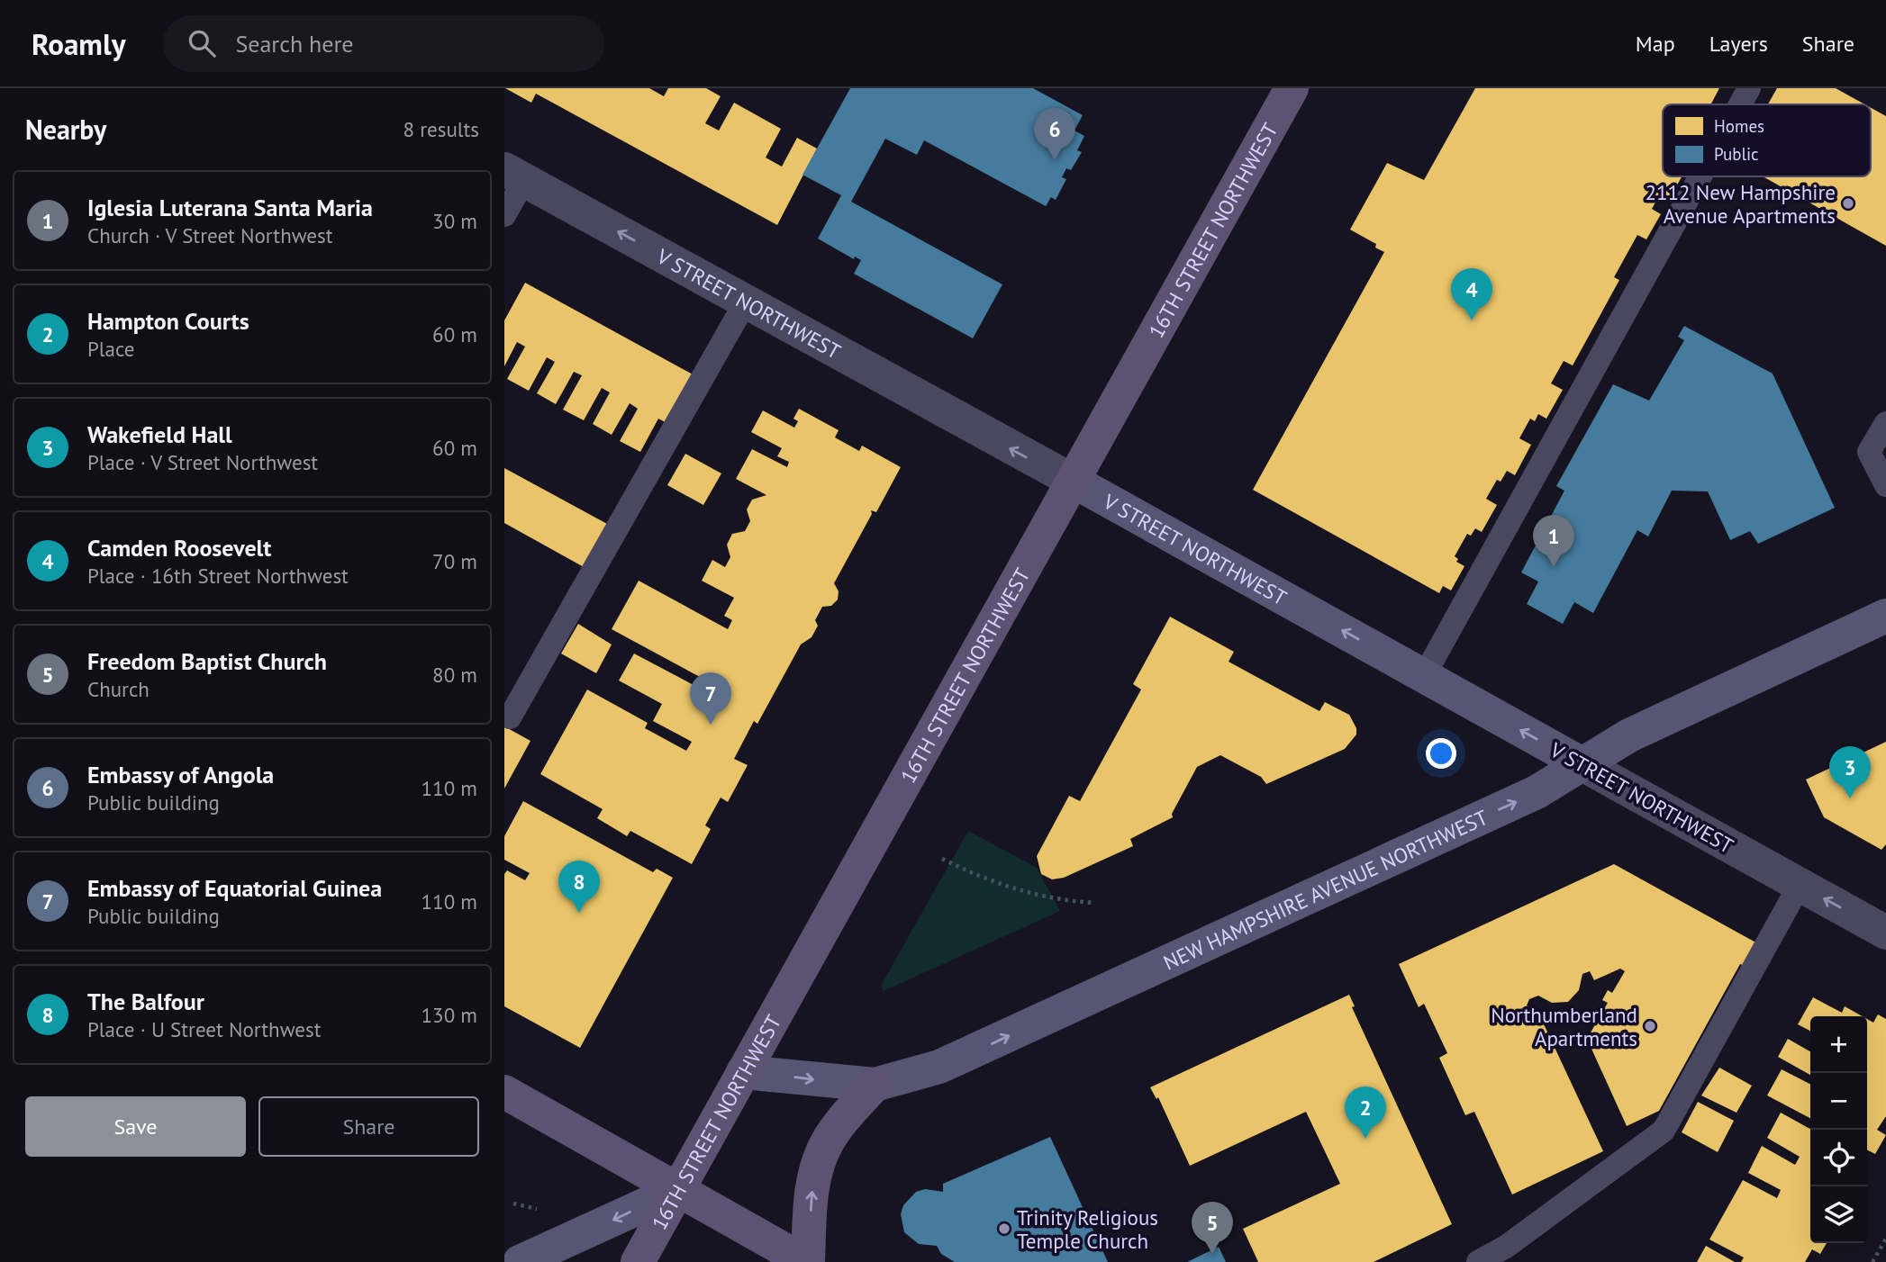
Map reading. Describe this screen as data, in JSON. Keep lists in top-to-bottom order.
{
  "streets": {
    "main road": ["16TH STREET NORTHWEST", "V STREET NORTHWEST", "NEW HAMPSHIRE AVENUE NORTHWEST"]
  },
  "crossings": [
    ["16TH STREET NORTHWEST", "V STREET NORTHWEST"],
    ["16TH STREET NORTHWEST", "NEW HAMPSHIRE AVENUE NORTHWEST"],
    ["V STREET NORTHWEST", "NEW HAMPSHIRE AVENUE NORTHWEST"]
  ],
  "one_way": ["V STREET NORTHWEST", "NEW HAMPSHIRE AVENUE NORTHWEST"],
  "places": ["2112 New Hampshire Avenue Apartments", "Northumberland Apartments", "Trinity Religious Temple Church"],
  "legend": ["Homes", "Public"],
  "page": {
    "header": "Roamly",
    "search": "Search here",
    "nav": ["Map", "Layers", "Share"],
    "heading": ["Nearby", "8 results"],
    "pins": [
      "6",
      "4",
      "1",
      "7",
      "3",
      "8",
      "2",
      "5"
    ],
    "list": [
      {
        "mark": "1",
        "name": "Iglesia Luterana Santa Maria",
        "note": "Church · V Street Northwest",
        "value": "30 m"
      },
      {
        "mark": "2",
        "name": "Hampton Courts",
        "note": "Place",
        "value": "60 m"
      },
      {
        "mark": "3",
        "name": "Wakefield Hall",
        "note": "Place · V Street Northwest",
        "value": "60 m"
      },
      {
        "mark": "4",
        "name": "Camden Roosevelt",
        "note": "Place · 16th Street Northwest",
        "value": "70 m"
      },
      {
        "mark": "5",
        "name": "Freedom Baptist Church",
        "note": "Church",
        "value": "80 m"
      },
      {
        "mark": "6",
        "name": "Embassy of Angola",
        "note": "Public building",
        "value": "110 m"
      },
      {
        "mark": "7",
        "name": "Embassy of Equatorial Guinea",
        "note": "Public building",
        "value": "110 m"
      },
      {
        "mark": "8",
        "name": "The Balfour",
        "note": "Place · U Street Northwest",
        "value": "130 m"
      }
    ],
    "map_buttons": ["+", "−"],
    "buttons": ["Save", "Share"]
  }
}
